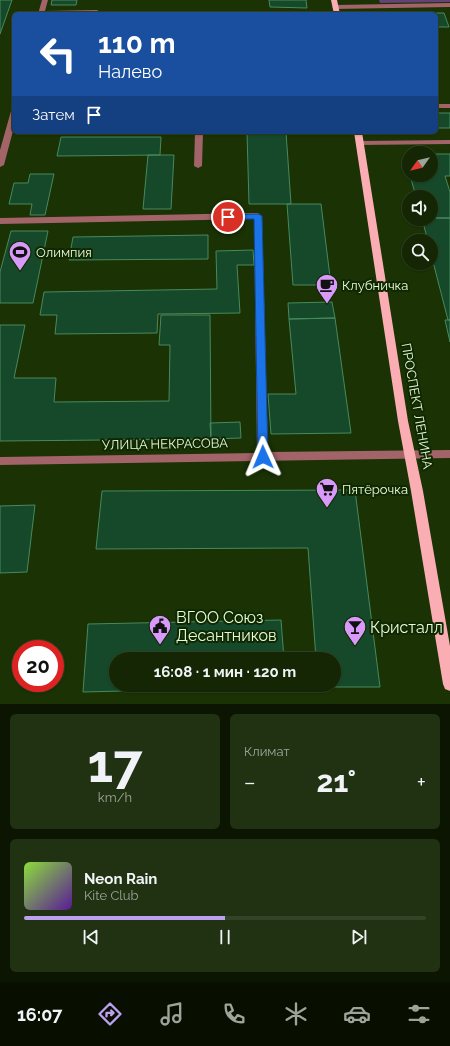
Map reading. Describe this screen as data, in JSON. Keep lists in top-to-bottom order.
{
  "streets": {
    "main road": ["ПРОСПЕКТ ЛЕНИНА"],
    "street": ["УЛИЦА НЕКРАСОВА"]
  },
  "crossings": [
    ["ПРОСПЕКТ ЛЕНИНА", "УЛИЦА НЕКРАСОВА"]
  ],
  "places": {
    "sports": ["Олимпия"],
    "cafe": ["Клубничка"],
    "supermarket": ["Пятёрочка"],
    "public building": ["ВГОО Союз Десантников"],
    "bar": ["Кристалл"]
  },
  "north": "bottom left",
  "page": {
    "turn": ["110 m", "Налево"],
    "then": "Затем",
    "limit": "20",
    "trip": "16:08 · 1 мин · 120 m",
    "tile": [
      ["17", "km/h"],
      "Климат"
    ],
    "heat": ["−", "21°", "+"],
    "song": ["Neon Rain", "Kite Club"],
    "tabs": "16:07"
  }
}
